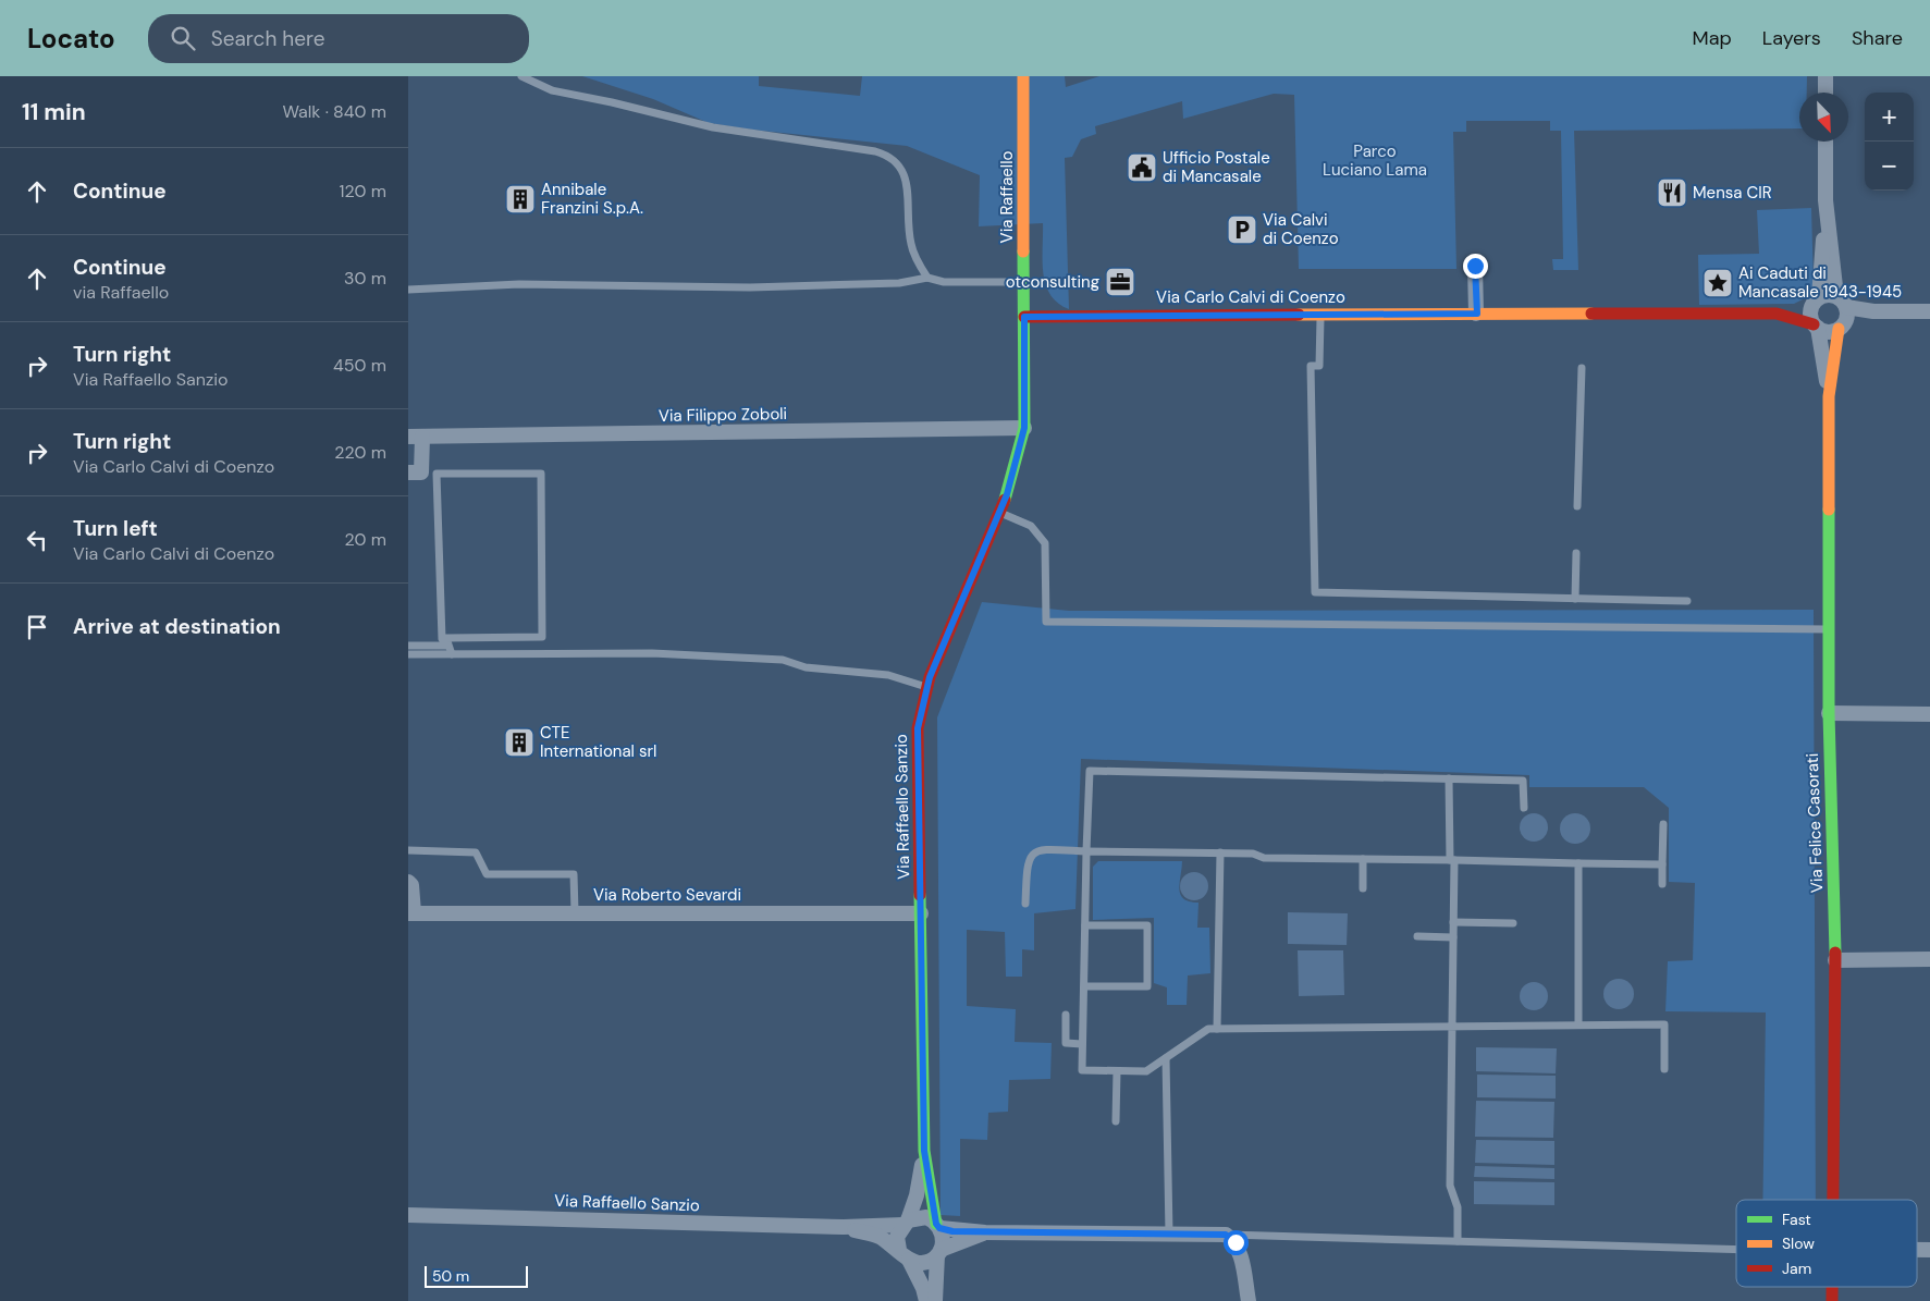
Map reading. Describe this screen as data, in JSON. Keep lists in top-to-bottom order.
{
  "streets": {
    "street": [
      "Via Raffaello",
      "Via Carlo Calvi di Coenzo",
      "Via Filippo Zoboli",
      "Via Raffaello Sanzio",
      "Via Felice Casorati",
      "Via Roberto Sevardi"
    ]
  },
  "crossings": [
    ["Via Raffaello", "Via Carlo Calvi di Coenzo"],
    ["Via Raffaello", "Via Raffaello Sanzio"],
    ["Via Carlo Calvi di Coenzo", "Via Raffaello Sanzio"],
    ["Via Carlo Calvi di Coenzo", "Via Felice Casorati"],
    ["Via Filippo Zoboli", "Via Raffaello Sanzio"],
    ["Via Raffaello Sanzio", "Via Roberto Sevardi"]
  ],
  "parks": ["Parco Luciano Lama"],
  "places": {
    "public building": ["Ufficio Postale di Mancasale"],
    "restaurant": ["Mensa CIR"],
    "building": ["Annibale Franzini S.p.A.", "CTE International srl"],
    "parking": ["Via Calvi di Coenzo"],
    "office": ["otconsulting"],
    "place": ["Ai Caduti di Mancasale 1943-1945"]
  },
  "legend": ["Fast", "Slow", "Jam"],
  "scale_bar": "50 m",
  "north": "bottom right",
  "page": {
    "header": "Locato",
    "search": "Search here",
    "nav": ["Map", "Layers", "Share"],
    "heading": ["11 min", "Walk · 840 m"],
    "map_buttons": ["+", "−"],
    "list": [
      ["Continue", "120 m"],
      ["Continue", "via Raffaello", "30 m"],
      ["Turn right", "Via Raffaello Sanzio", "450 m"],
      ["Turn right", "Via Carlo Calvi di Coenzo", "220 m"],
      ["Turn left", "Via Carlo Calvi di Coenzo", "20 m"],
      "Arrive at destination"
    ],
    "scale": "50 m"
  }
}
